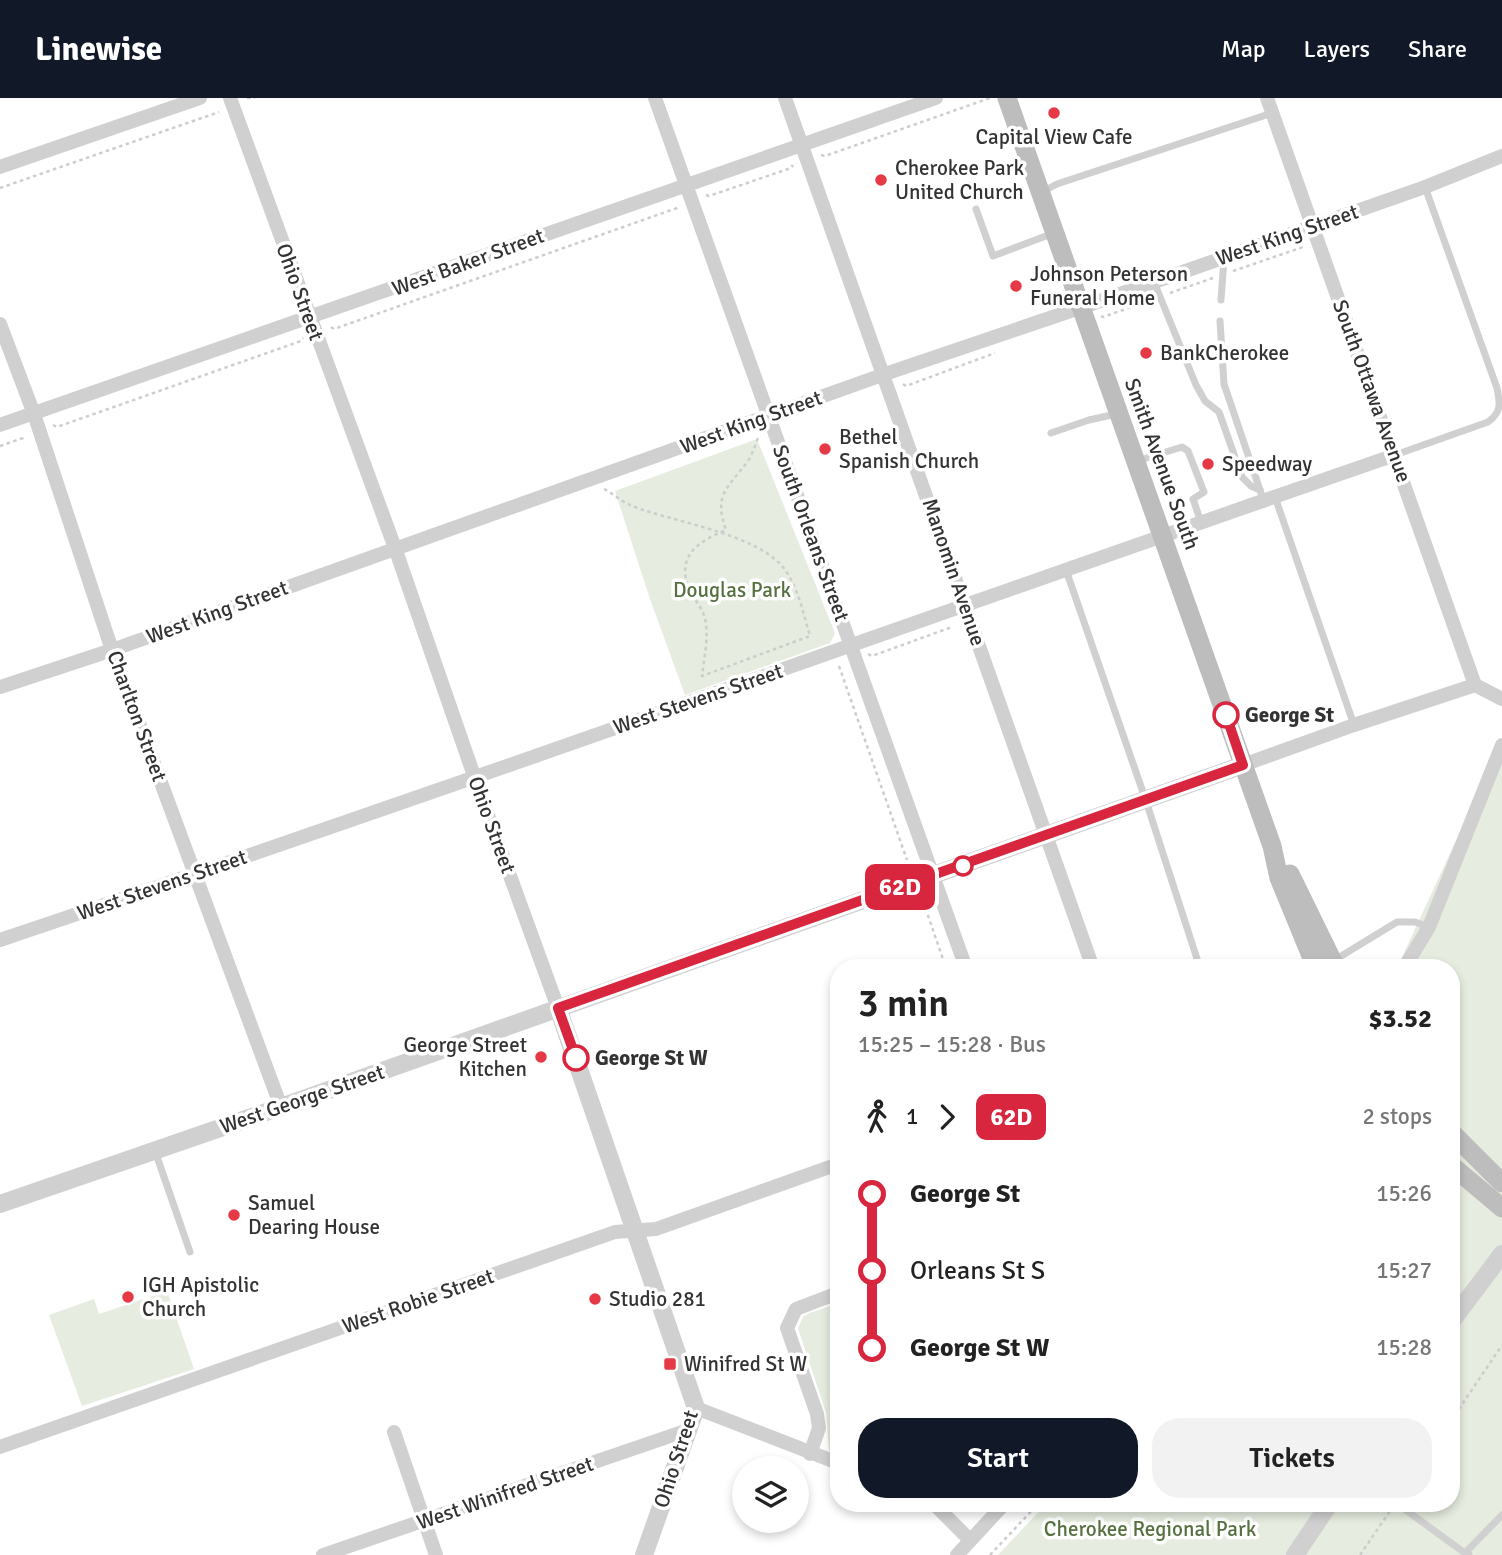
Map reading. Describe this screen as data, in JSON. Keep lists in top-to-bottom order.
{
  "streets": {
    "main road": ["Smith Avenue South"],
    "street": [
      "West King Street",
      "West Baker Street",
      "Ohio Street",
      "South Ottawa Avenue",
      "South Orleans Street",
      "Manomin Avenue",
      "West Stevens Street",
      "Charlton Street",
      "West George Street",
      "West Robie Street",
      "West Winifred Street"
    ]
  },
  "crossings": [
    ["West King Street", "Ohio Street"],
    ["West King Street", "South Ottawa Avenue"],
    ["West King Street", "Smith Avenue South"],
    ["West King Street", "South Orleans Street"],
    ["West King Street", "Manomin Avenue"],
    ["West King Street", "Charlton Street"],
    ["West Baker Street", "Ohio Street"],
    ["West Baker Street", "South Orleans Street"],
    ["West Baker Street", "Manomin Avenue"],
    ["West Baker Street", "Charlton Street"],
    ["Ohio Street", "West Stevens Street"],
    ["Ohio Street", "West George Street"],
    ["Ohio Street", "West Robie Street"],
    ["Ohio Street", "West Winifred Street"],
    ["South Ottawa Avenue", "West Stevens Street"],
    ["South Ottawa Avenue", "West George Street"],
    ["Smith Avenue South", "West Stevens Street"],
    ["Smith Avenue South", "West George Street"],
    ["South Orleans Street", "West Stevens Street"],
    ["South Orleans Street", "West George Street"],
    ["Manomin Avenue", "West Stevens Street"],
    ["Manomin Avenue", "West George Street"],
    ["West Stevens Street", "Charlton Street"],
    ["Charlton Street", "West George Street"]
  ],
  "parks": ["Douglas Park", "Cherokee Regional Park"],
  "places": {
    "other": [
      "Capital View Cafe",
      "Cherokee Park United Church",
      "Johnson Peterson Funeral Home",
      "BankCherokee",
      "Bethel Spanish Church",
      "Speedway",
      "George St",
      "George Street Kitchen",
      "George St W",
      "Samuel Dearing House",
      "IGH Apistolic Church",
      "Studio 281"
    ],
    "transit": ["Winifred St W"]
  },
  "lines": ["bus line 62D"],
  "page": {
    "header": "Linewise",
    "nav": ["Map", "Layers", "Share"],
    "on_map": "62D",
    "heading": ["3 min", "15:25 – 15:28 · Bus", "$3.52"],
    "legs": ["1", "62D", "2 stops"],
    "list": [
      {
        "name": "George St",
        "value": "15:26"
      },
      {
        "name": "Orleans St S",
        "value": "15:27"
      },
      {
        "name": "George St W",
        "value": "15:28"
      }
    ],
    "buttons": ["Start", "Tickets"]
  }
}
